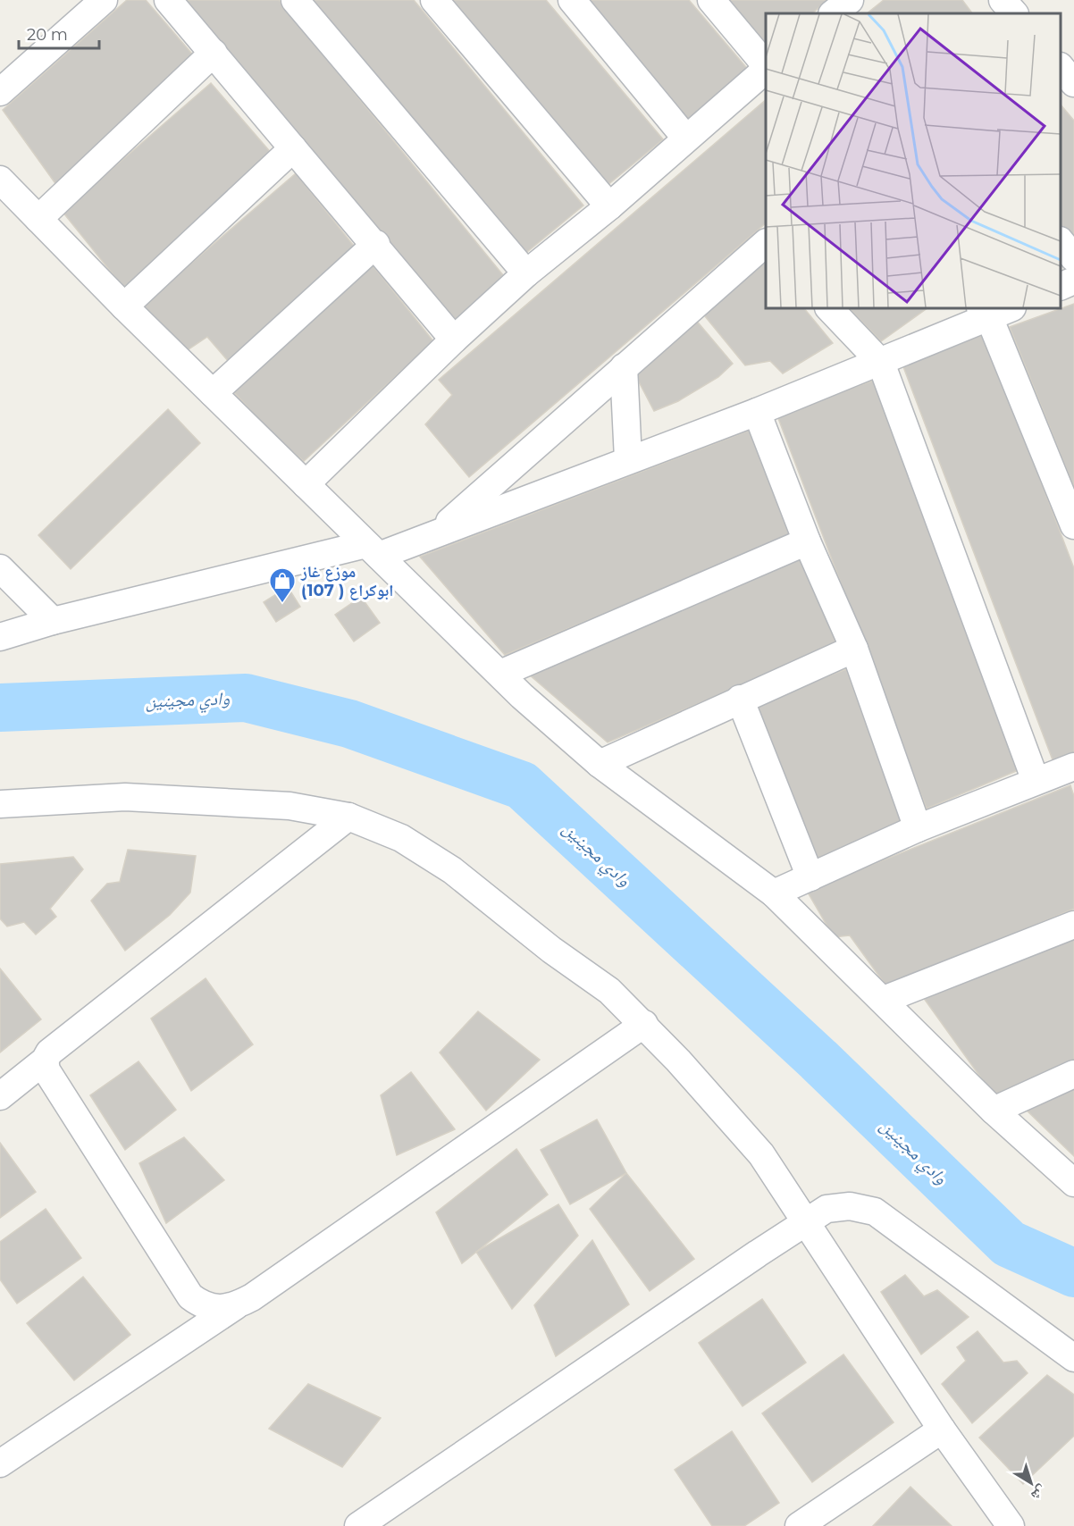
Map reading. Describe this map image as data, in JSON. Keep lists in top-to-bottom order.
{
  "water": ["وادي مجينين"],
  "places": {
    "shop": ["موزع غاز ابوكراع ( 107)"]
  },
  "scale_bar": "20 m",
  "north": "bottom right"
}
